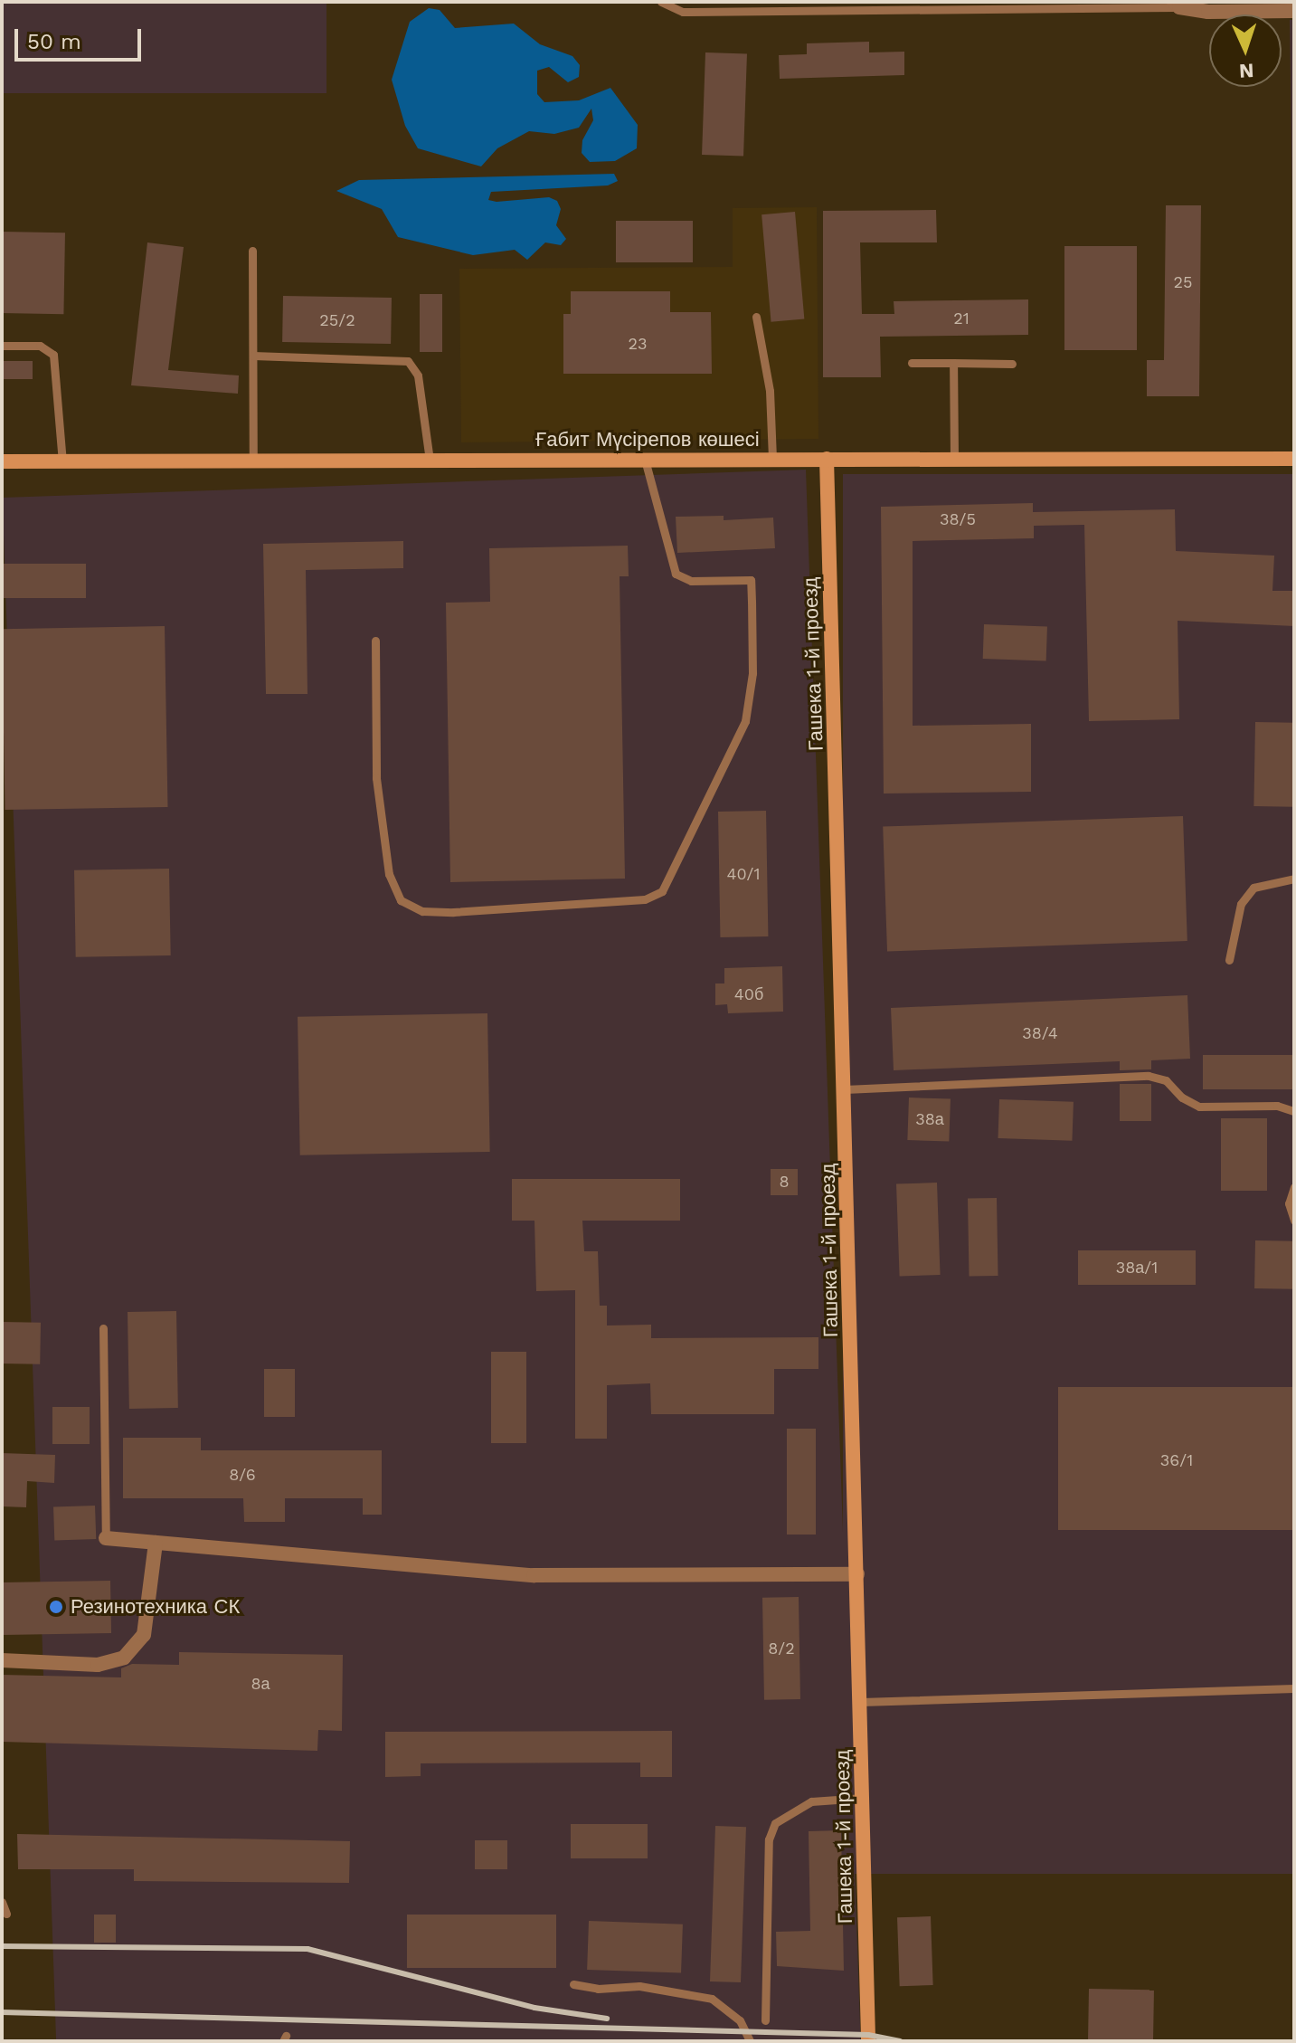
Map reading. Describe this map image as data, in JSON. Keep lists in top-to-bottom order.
{
  "streets": {
    "main road": ["Ғабит Мүсірепов көшесі", "Гашека 1-й проезд"]
  },
  "crossings": [
    ["Ғабит Мүсірепов көшесі", "Гашека 1-й проезд"]
  ],
  "places": ["Резинотехника СК"],
  "house_numbers": [
    "25",
    "21",
    "25/2",
    "23",
    "38/5",
    "40/1",
    "40б",
    "38/4",
    "38а",
    "8",
    "38а/1",
    "36/1",
    "8/6",
    "8/2",
    "8а"
  ],
  "scale_bar": "50 m",
  "north": "bottom"
}
